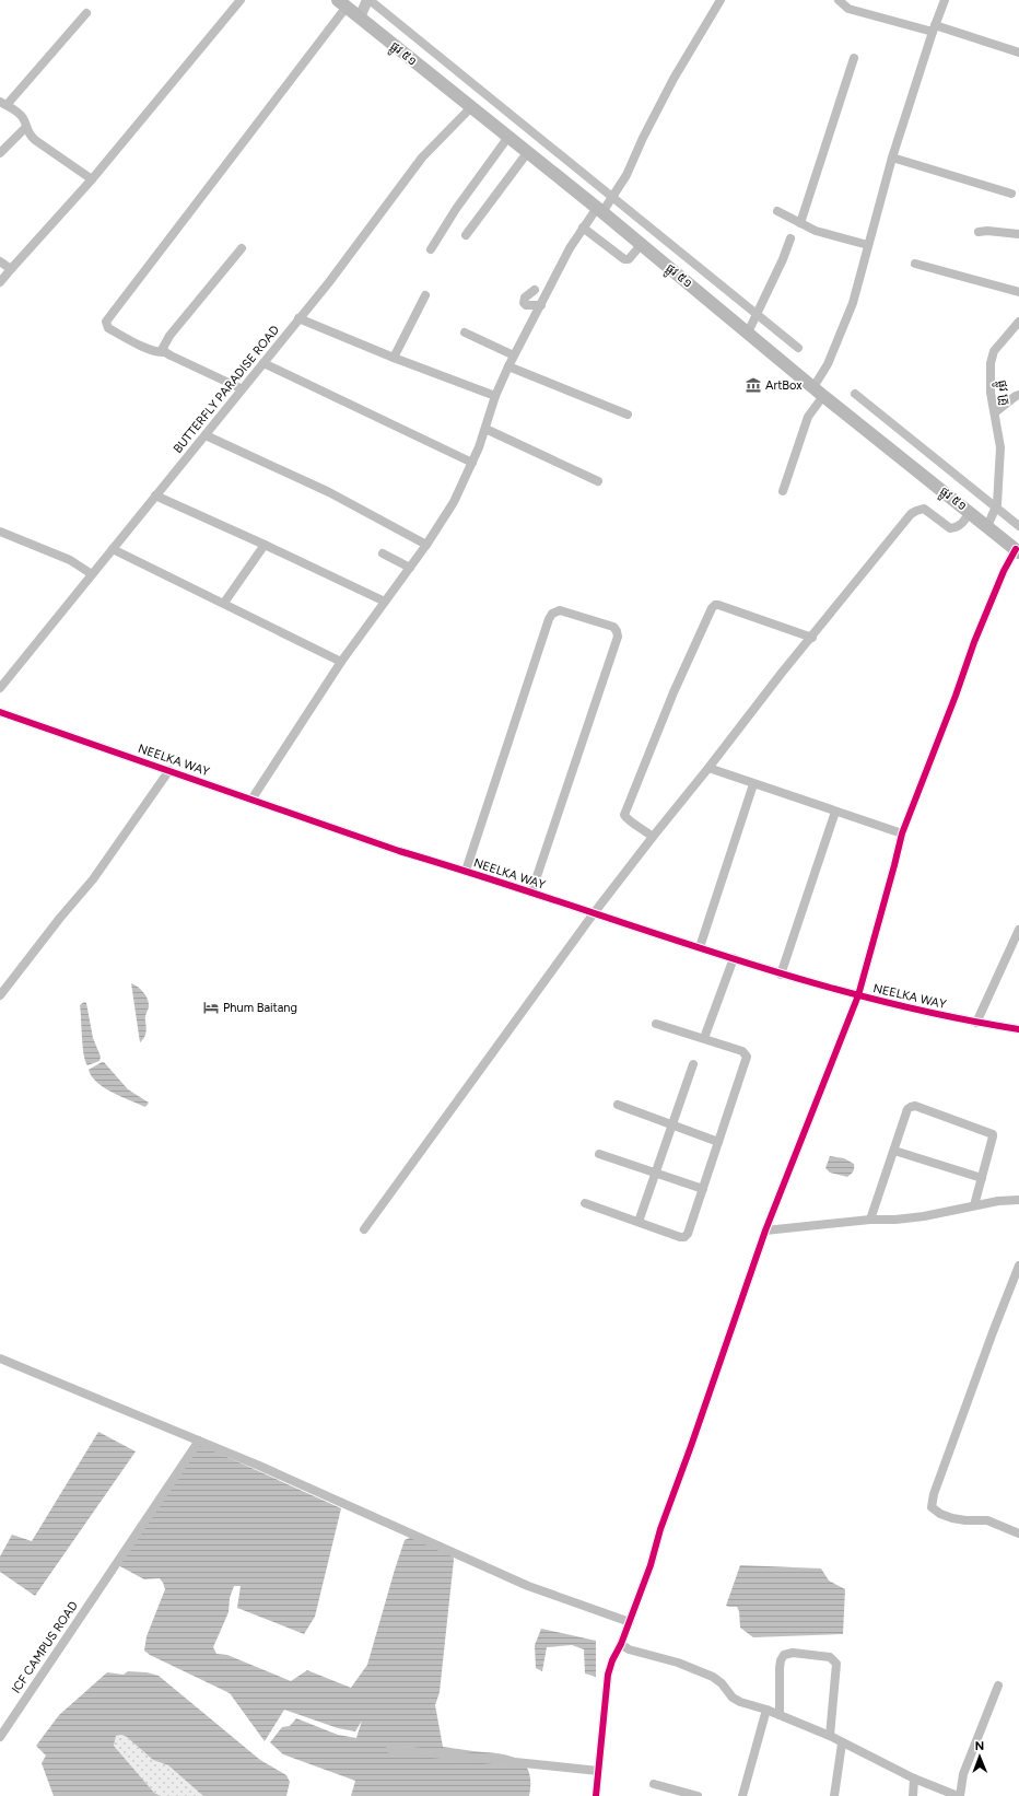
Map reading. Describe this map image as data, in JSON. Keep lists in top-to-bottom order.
{
  "streets": {
    "main road": ["ផ្លូវ ៥១"],
    "street": [
      "BUTTERFLY PARADISE ROAD",
      "ផ្លូវ គ្រូ",
      "NEELKA WAY",
      "ICF CAMPUS ROAD"
    ]
  },
  "crossings": [
    ["ផ្លូវ ៥១", "BUTTERFLY PARADISE ROAD"],
    ["ផ្លូវ ៥១", "ផ្លូវ គ្រូ"]
  ],
  "places": {
    "museum": ["ArtBox"],
    "hotel": ["Phum Baitang"]
  },
  "north": "top"
}
